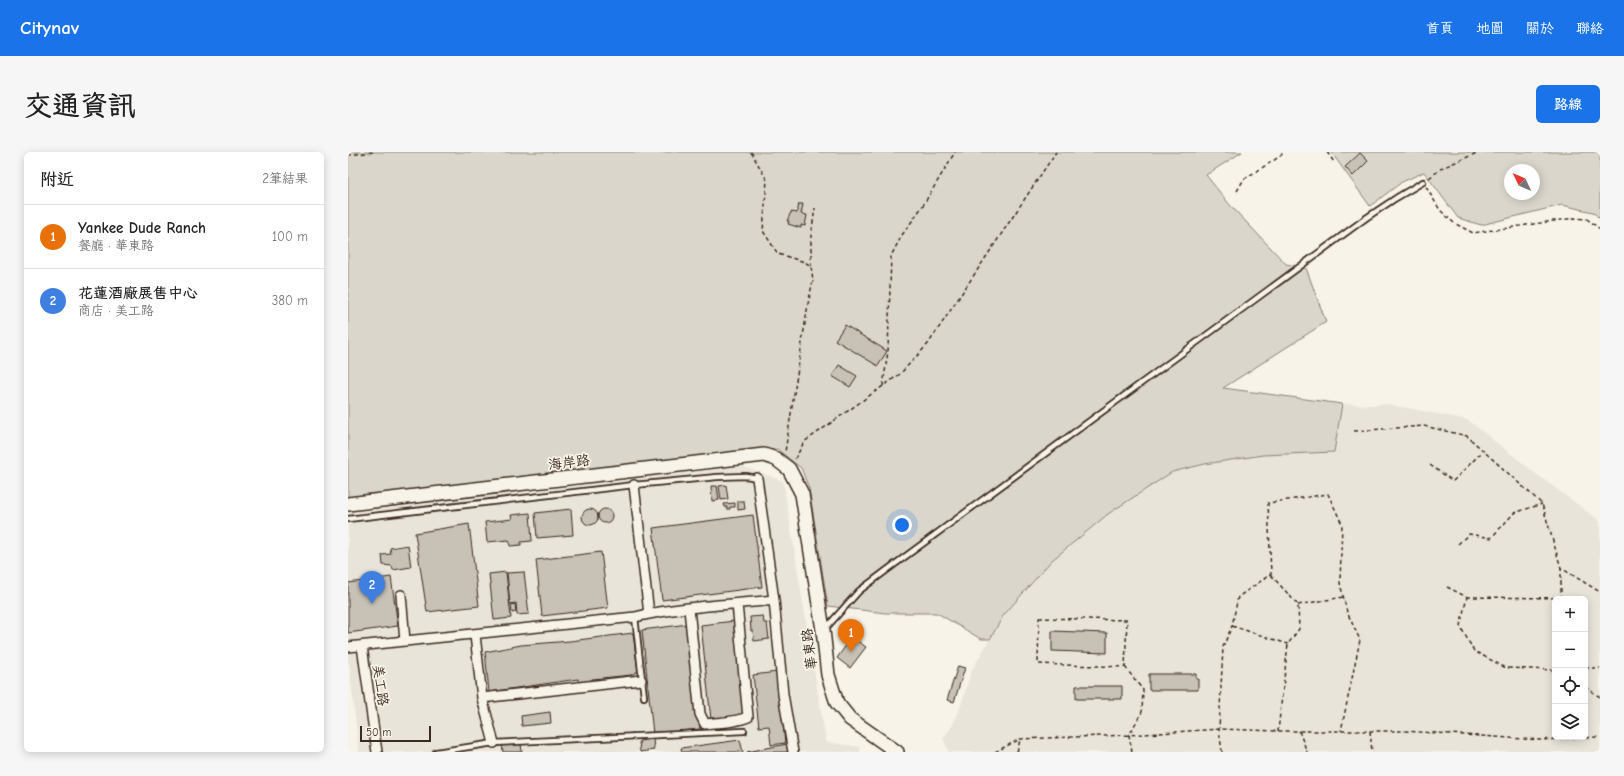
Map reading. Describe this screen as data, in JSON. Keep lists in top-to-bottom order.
{
  "streets": {
    "main road": ["海岸路", "華東路"],
    "street": ["美工路"]
  },
  "crossings": [
    ["海岸路", "華東路"]
  ],
  "scale_bar": "50 m",
  "north": "top left",
  "page": {
    "header": "Citynav",
    "nav": [
      "首頁",
      "地圖",
      "關於",
      "聯絡"
    ],
    "buttons": "路線",
    "title": "交通資訊",
    "heading": ["附近", "2筆結果"],
    "list": [
      {
        "mark": "1",
        "name": "Yankee Dude Ranch",
        "note": "餐廳 · 華東路",
        "value": "100 m"
      },
      {
        "mark": "2",
        "name": "花蓮酒廠展售中心",
        "note": "商店 · 美工路",
        "value": "380 m"
      }
    ],
    "pins": ["2", "1"],
    "map_buttons": ["+", "−"],
    "scale": "50 m"
  }
}
